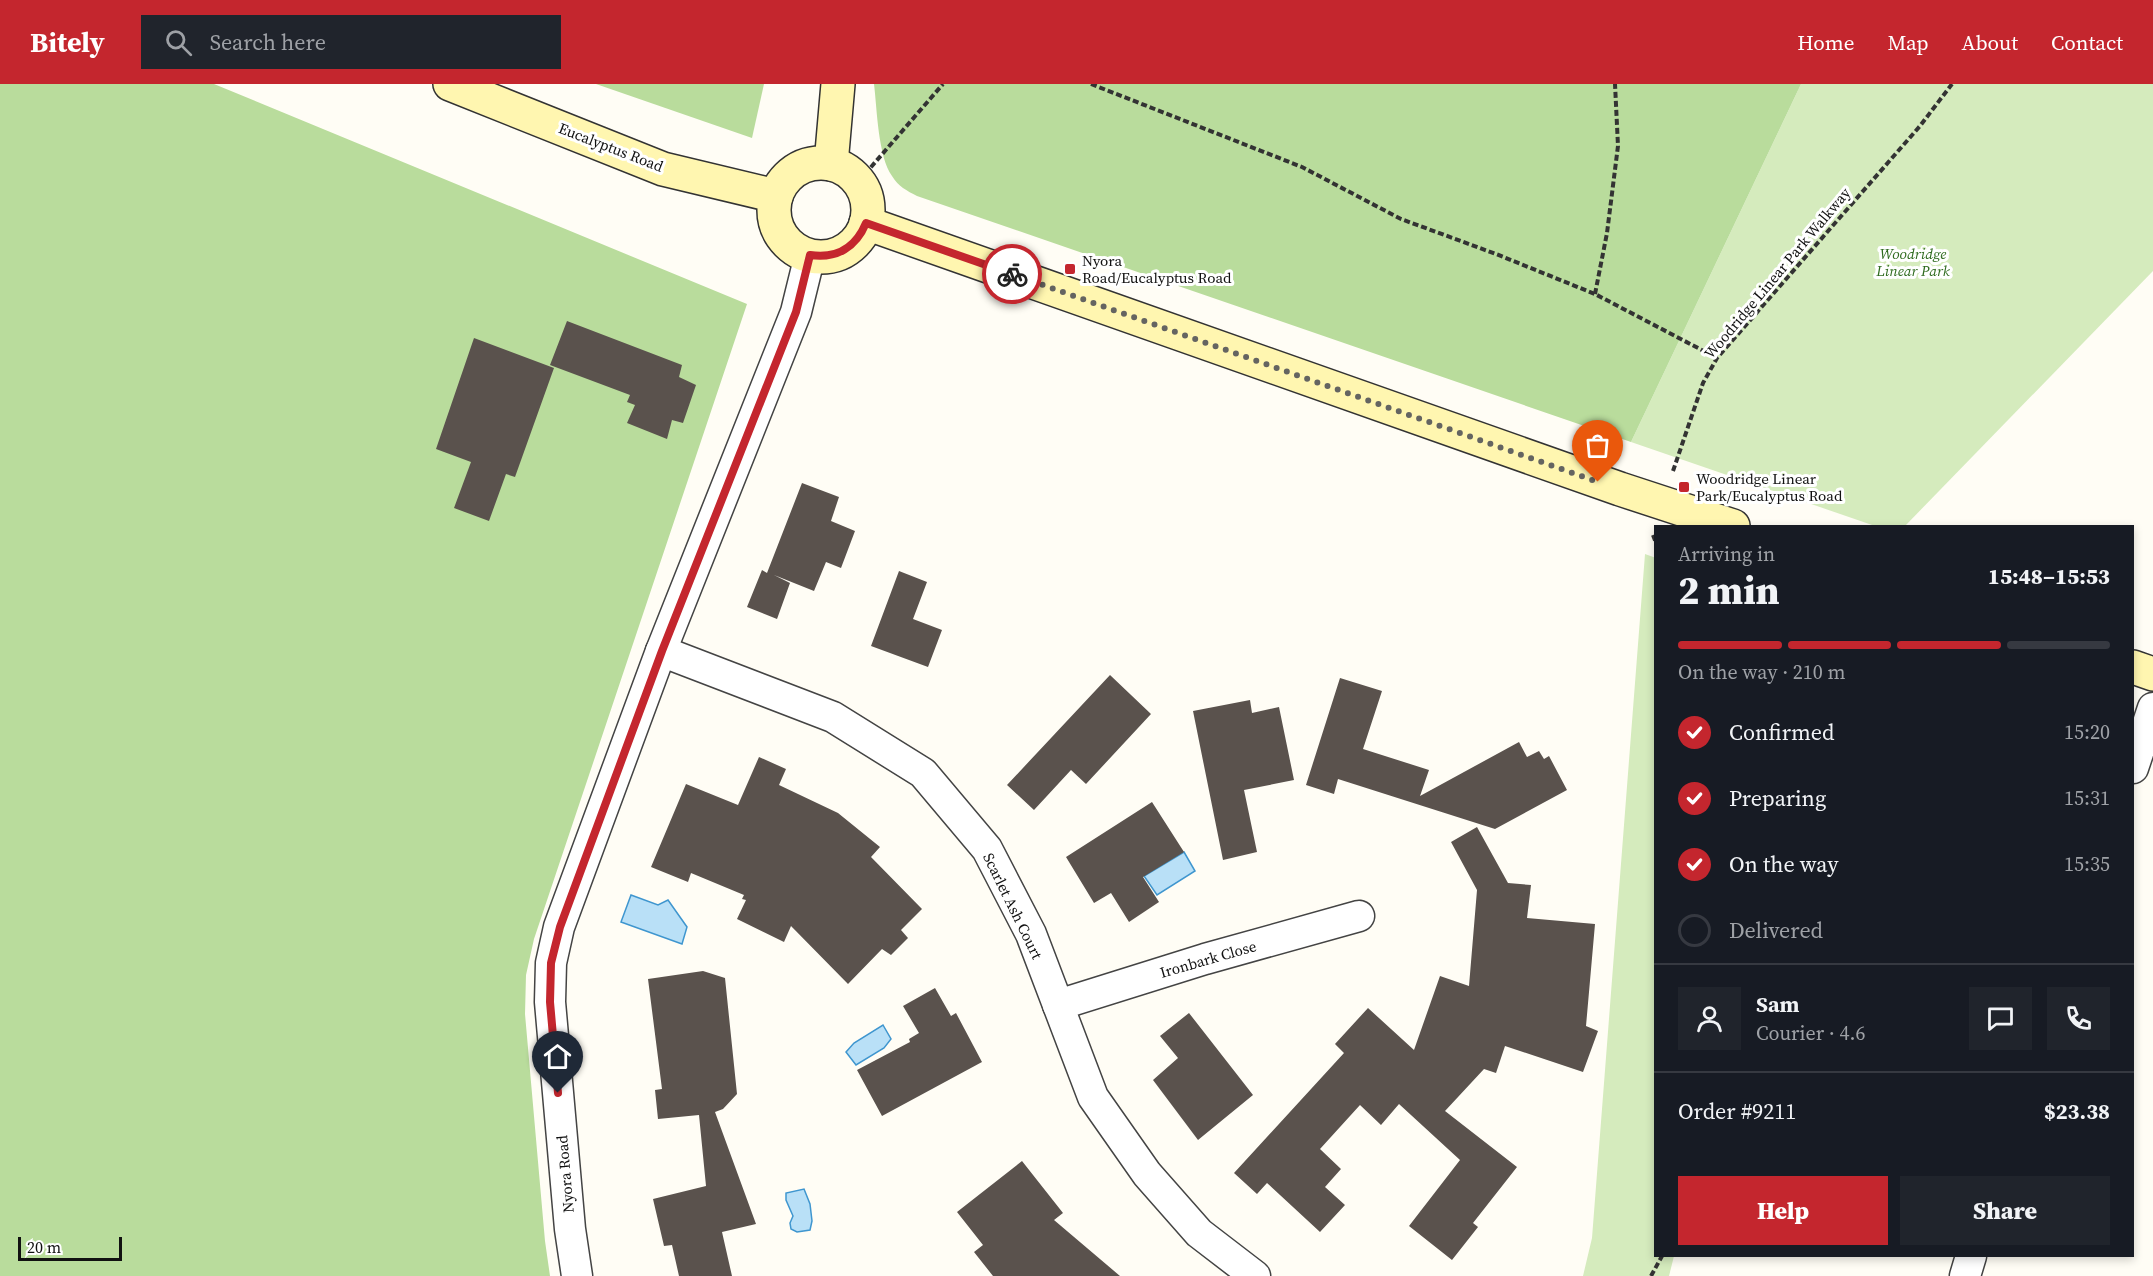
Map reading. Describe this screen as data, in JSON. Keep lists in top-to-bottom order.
{
  "streets": {
    "street": [
      "Eucalyptus Road",
      "Scarlet Ash Court",
      "Ironbark Close",
      "Nyora Road"
    ],
    "path": ["Woodridge Linear Park Walkway"]
  },
  "crossings": [
    ["Eucalyptus Road", "Nyora Road"],
    ["Scarlet Ash Court", "Ironbark Close"],
    ["Scarlet Ash Court", "Nyora Road"]
  ],
  "parks": ["Woodridge Linear Park"],
  "places": {
    "transit": ["Nyora Road/Eucalyptus Road", "Woodridge Linear Park/Eucalyptus Road"]
  },
  "scale_bar": "20 m",
  "page": {
    "header": "Bitely",
    "search": "Search here",
    "nav": [
      "Home",
      "Map",
      "About",
      "Contact"
    ],
    "heading": ["2 min", "Arriving in", "15:48–15:53"],
    "panel": [
      "Sam",
      "Courier · 4.6",
      "Order #9211",
      "$23.38"
    ],
    "bar": "On the way · 210 m",
    "list": [
      ["Confirmed", "15:20"],
      ["Preparing", "15:31"],
      ["On the way", "15:35"],
      "Delivered"
    ],
    "buttons": ["Help", "Share"],
    "scale": "20 m"
  }
}
